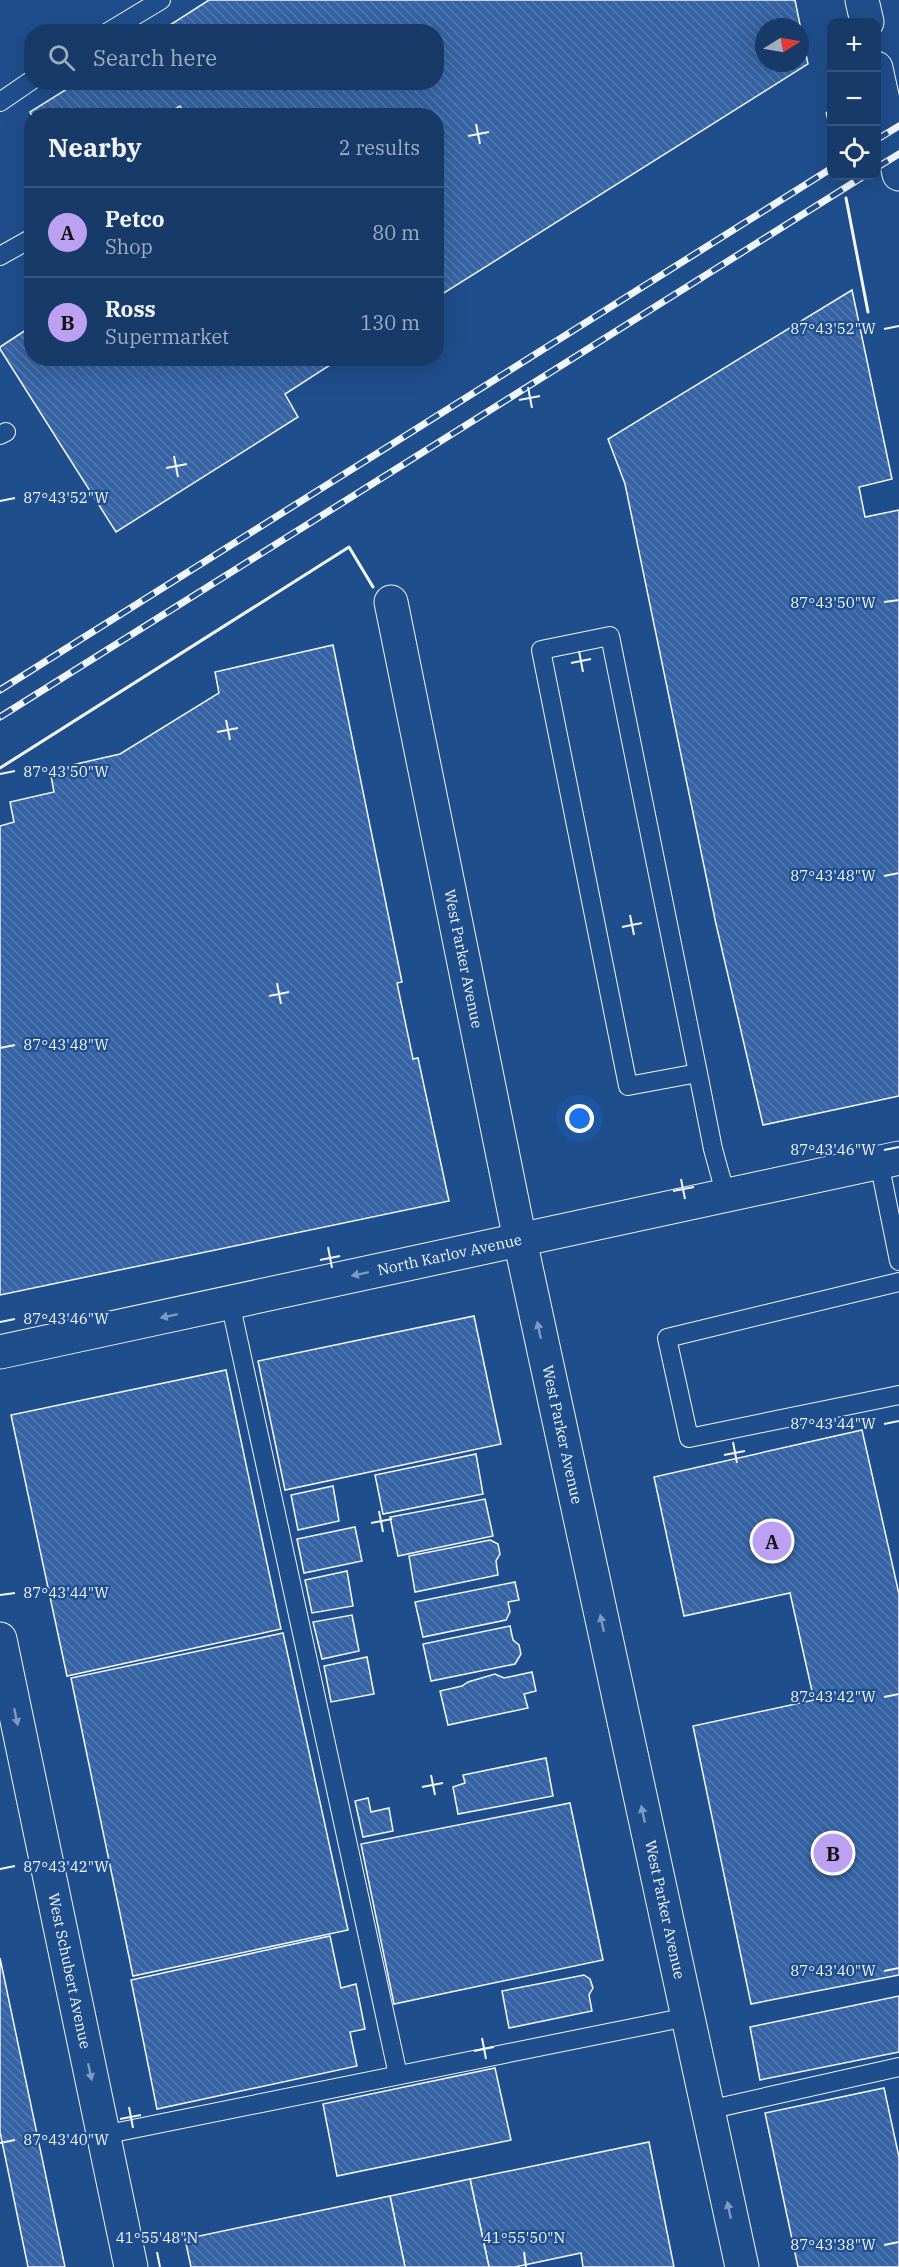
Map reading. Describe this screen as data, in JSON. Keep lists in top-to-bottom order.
{
  "streets": {
    "street": ["West Parker Avenue", "North Karlov Avenue", "West Schubert Avenue"]
  },
  "crossings": [
    ["West Parker Avenue", "North Karlov Avenue"]
  ],
  "one_way": ["West Parker Avenue", "North Karlov Avenue", "West Schubert Avenue"],
  "north": "right",
  "page": {
    "map_buttons": ["+", "−"],
    "search": "Search here",
    "heading": ["Nearby", "2 results"],
    "list": [
      {
        "mark": "A",
        "name": "Petco",
        "note": "Shop",
        "value": "80 m"
      },
      {
        "mark": "B",
        "name": "Ross",
        "note": "Supermarket",
        "value": "130 m"
      }
    ],
    "pins": ["A", "B"]
  },
  "coordinates": [
    "87°43'52\"W",
    "87°43'50\"W",
    "87°43'48\"W",
    "87°43'46\"W",
    "87°43'44\"W",
    "87°43'42\"W",
    "87°43'40\"W",
    "41°55'48\"N",
    "41°55'50\"N",
    "87°43'38\"W"
  ]
}
